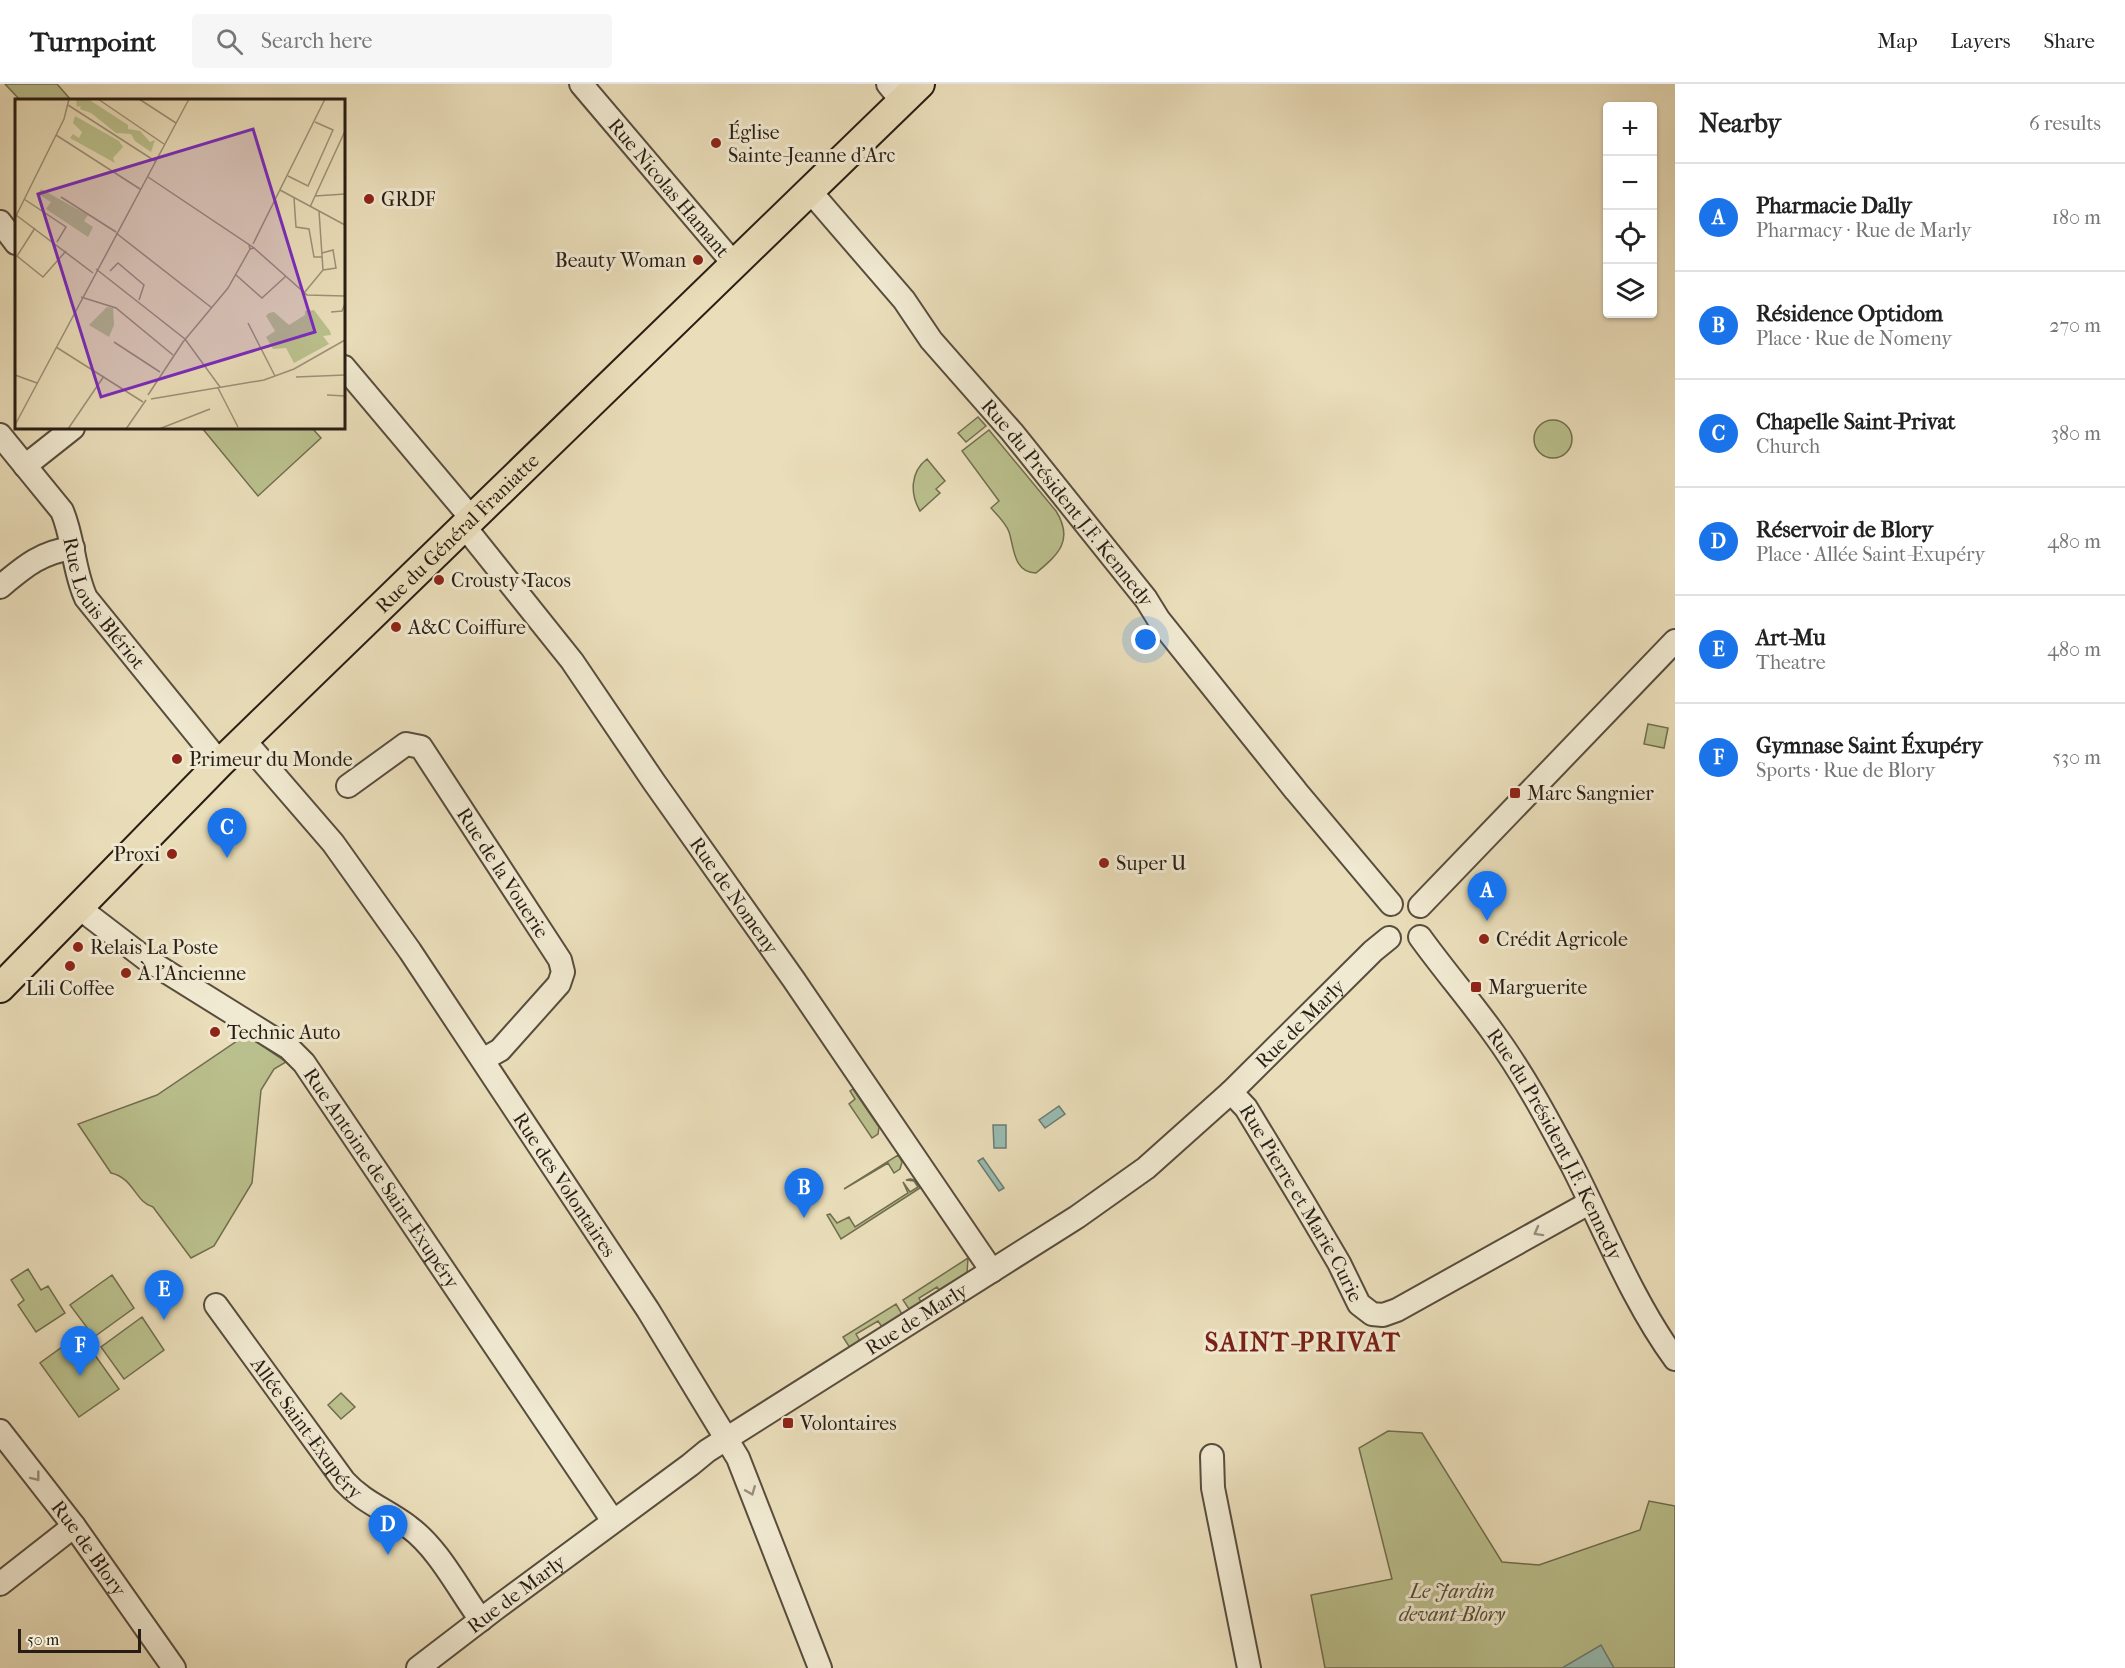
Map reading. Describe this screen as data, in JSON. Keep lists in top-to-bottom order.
{
  "streets": {
    "main road": ["Rue du Général Franiatte"],
    "street": [
      "Rue Nicolas Hamant",
      "Rue du Président J.F. Kennedy",
      "Rue Louis Blériot",
      "Rue de la Vouerie",
      "Rue de Nomeny",
      "Rue de Marly",
      "Rue Antoine de Saint-Exupéry",
      "Rue des Volontaires",
      "Rue Pierre et Marie Curie",
      "Allée Saint-Exupéry",
      "Rue de Blory"
    ]
  },
  "crossings": [
    ["Rue Nicolas Hamant", "Rue du Général Franiatte"],
    ["Rue du Président J.F. Kennedy", "Rue du Général Franiatte"],
    ["Rue du Président J.F. Kennedy", "Rue de Marly"],
    ["Rue du Président J.F. Kennedy", "Rue Pierre et Marie Curie"],
    ["Rue du Général Franiatte", "Rue Louis Blériot"],
    ["Rue du Général Franiatte", "Rue de Nomeny"],
    ["Rue du Général Franiatte", "Rue Antoine de Saint-Exupéry"],
    ["Rue du Général Franiatte", "Rue des Volontaires"],
    ["Rue de la Vouerie", "Rue des Volontaires"],
    ["Rue de Nomeny", "Rue de Marly"],
    ["Rue de Marly", "Rue Antoine de Saint-Exupéry"],
    ["Rue de Marly", "Rue des Volontaires"],
    ["Rue de Marly", "Rue Pierre et Marie Curie"],
    ["Rue de Marly", "Allée Saint-Exupéry"]
  ],
  "one_way": ["Rue de Blory"],
  "districts": ["SAINT-PRIVAT"],
  "parks": ["Le Jardin devant-Blory"],
  "places": {
    "other": [
      "Église Sainte-Jeanne d'Arc",
      "GRDF",
      "Beauty Woman",
      "Crousty Tacos",
      "A&C Coiffure",
      "Primeur du Monde",
      "Proxi",
      "Super U",
      "Crédit Agricole",
      "Relais La Poste",
      "Lili Coffee",
      "À l'Ancienne",
      "Technic Auto"
    ],
    "transit": ["Marc Sangnier", "Marguerite", "Volontaires"]
  },
  "scale_bar": "50 m",
  "page": {
    "header": "Turnpoint",
    "search": "Search here",
    "nav": ["Map", "Layers", "Share"],
    "heading": ["Nearby", "6 results"],
    "map_buttons": ["+", "−"],
    "list": [
      {
        "mark": "A",
        "name": "Pharmacie Dally",
        "note": "Pharmacy · Rue de Marly",
        "value": "180 m"
      },
      {
        "mark": "B",
        "name": "Résidence Optidom",
        "note": "Place · Rue de Nomeny",
        "value": "270 m"
      },
      {
        "mark": "C",
        "name": "Chapelle Saint-Privat",
        "note": "Church",
        "value": "380 m"
      },
      {
        "mark": "D",
        "name": "Réservoir de Blory",
        "note": "Place · Allée Saint-Exupéry",
        "value": "480 m"
      },
      {
        "mark": "E",
        "name": "Art-Mu",
        "note": "Theatre",
        "value": "480 m"
      },
      {
        "mark": "F",
        "name": "Gymnase Saint Éxupéry",
        "note": "Sports · Rue de Blory",
        "value": "530 m"
      }
    ],
    "pins": [
      "C",
      "A",
      "B",
      "E",
      "F",
      "D"
    ],
    "scale": "50 m"
  }
}
